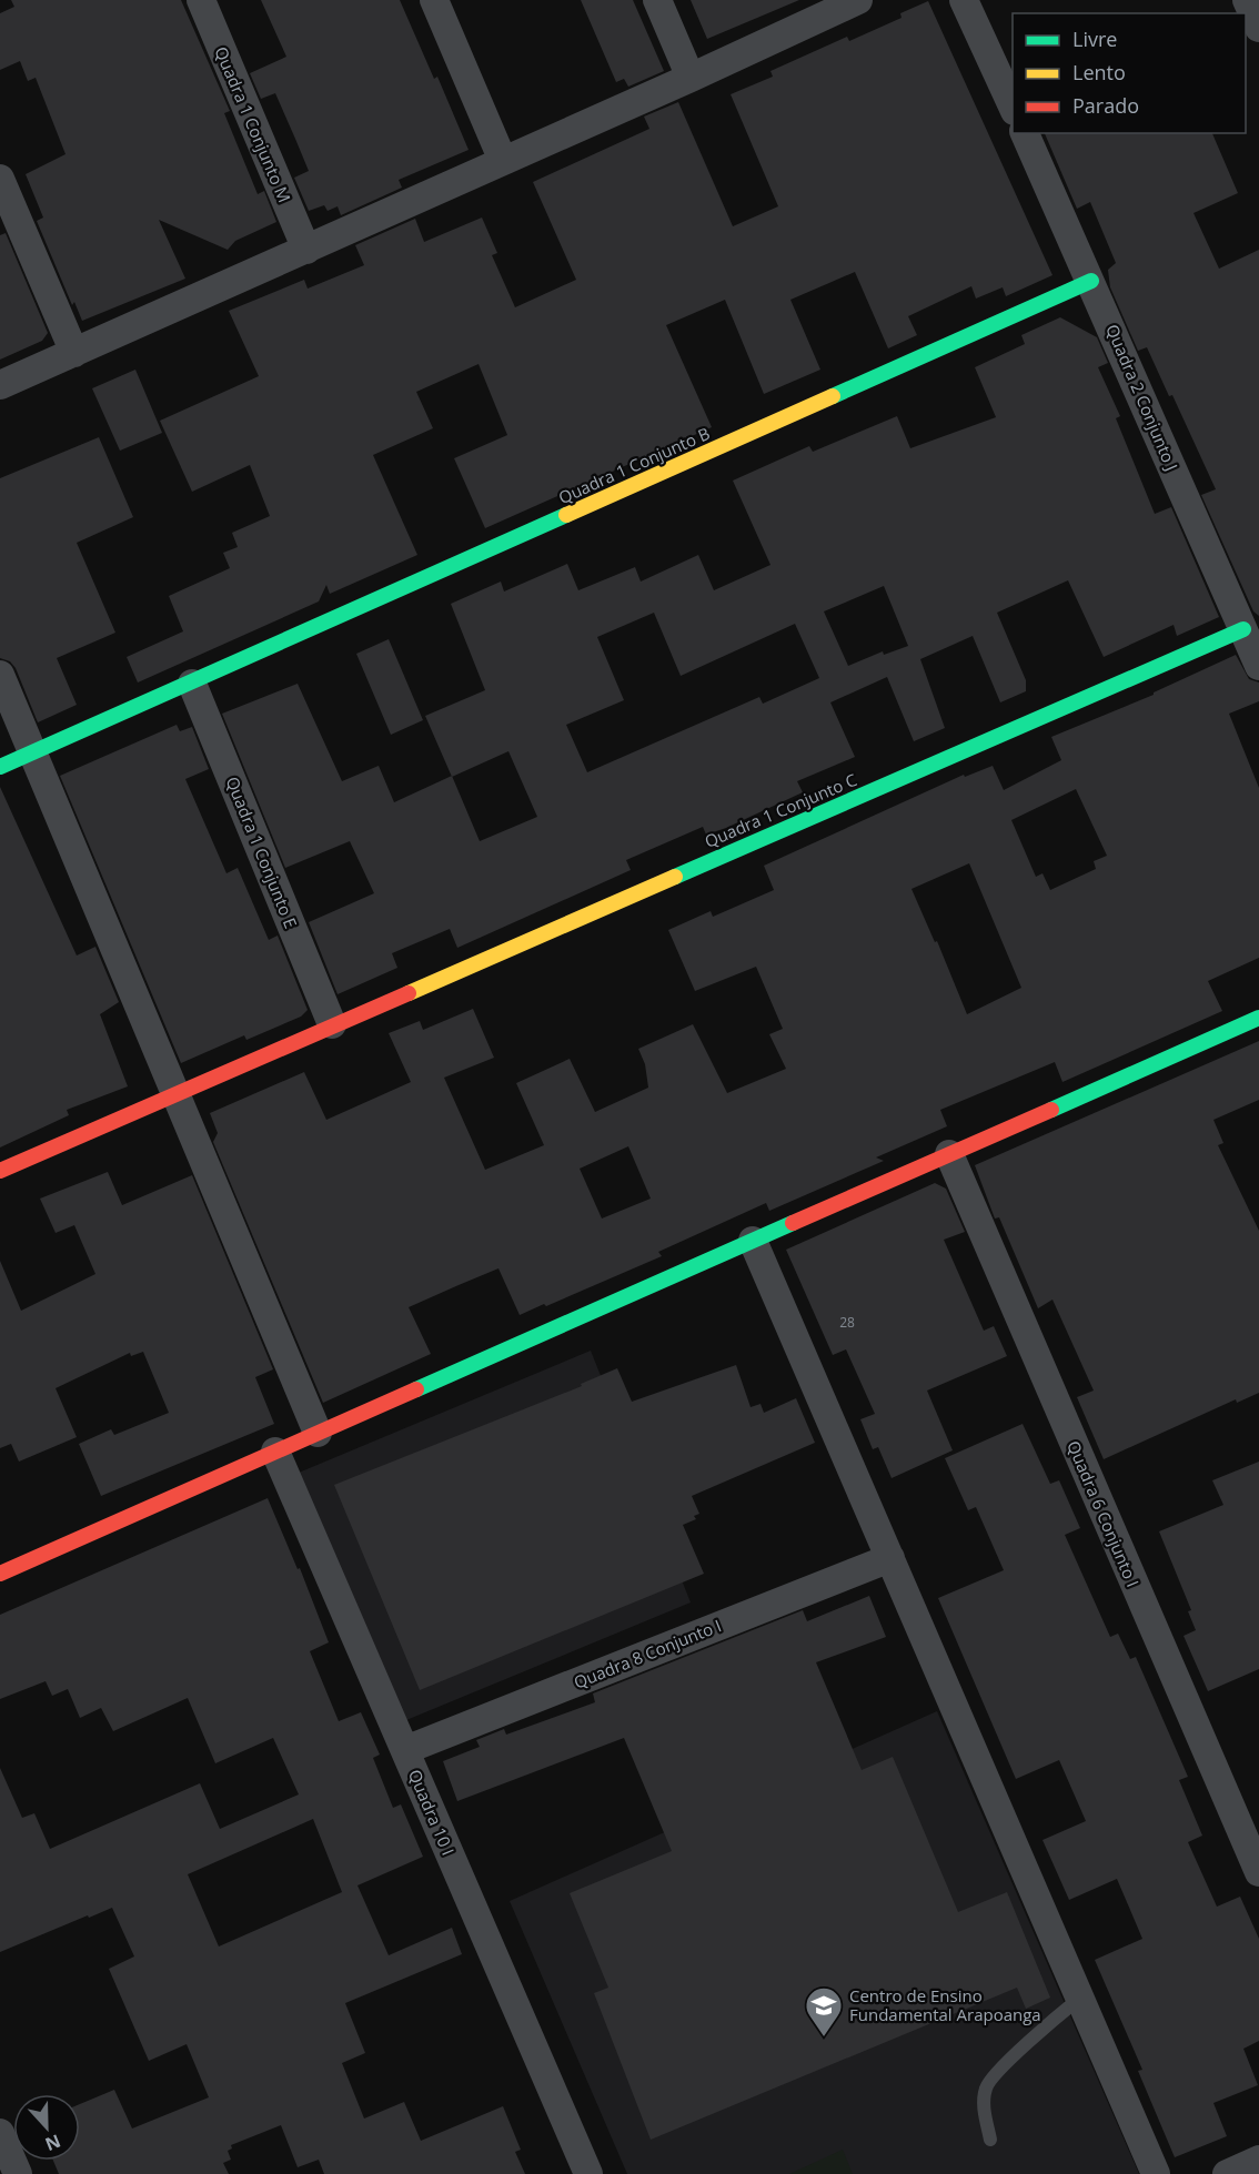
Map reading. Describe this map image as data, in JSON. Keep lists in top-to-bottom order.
{
  "streets": {
    "street": [
      "Quadra 1 Conjunto M",
      "Quadra 2 Conjunto J",
      "Quadra 1 Conjunto B",
      "Quadra 1 Conjunto C",
      "Quadra 1 Conjunto E",
      "Quadra 6 Conjunto I",
      "Quadra 8 Conjunto I",
      "Quadra 10 I"
    ]
  },
  "crossings": [
    ["Quadra 2 Conjunto J", "Quadra 1 Conjunto B"],
    ["Quadra 2 Conjunto J", "Quadra 1 Conjunto C"],
    ["Quadra 1 Conjunto B", "Quadra 1 Conjunto E"],
    ["Quadra 1 Conjunto C", "Quadra 1 Conjunto E"],
    ["Quadra 8 Conjunto I", "Quadra 10 I"]
  ],
  "places": {
    "school or university": ["Centro de Ensino Fundamental Arapoanga"]
  },
  "house_numbers": ["28"],
  "legend": ["Livre", "Lento", "Parado"],
  "north": "bottom"
}
